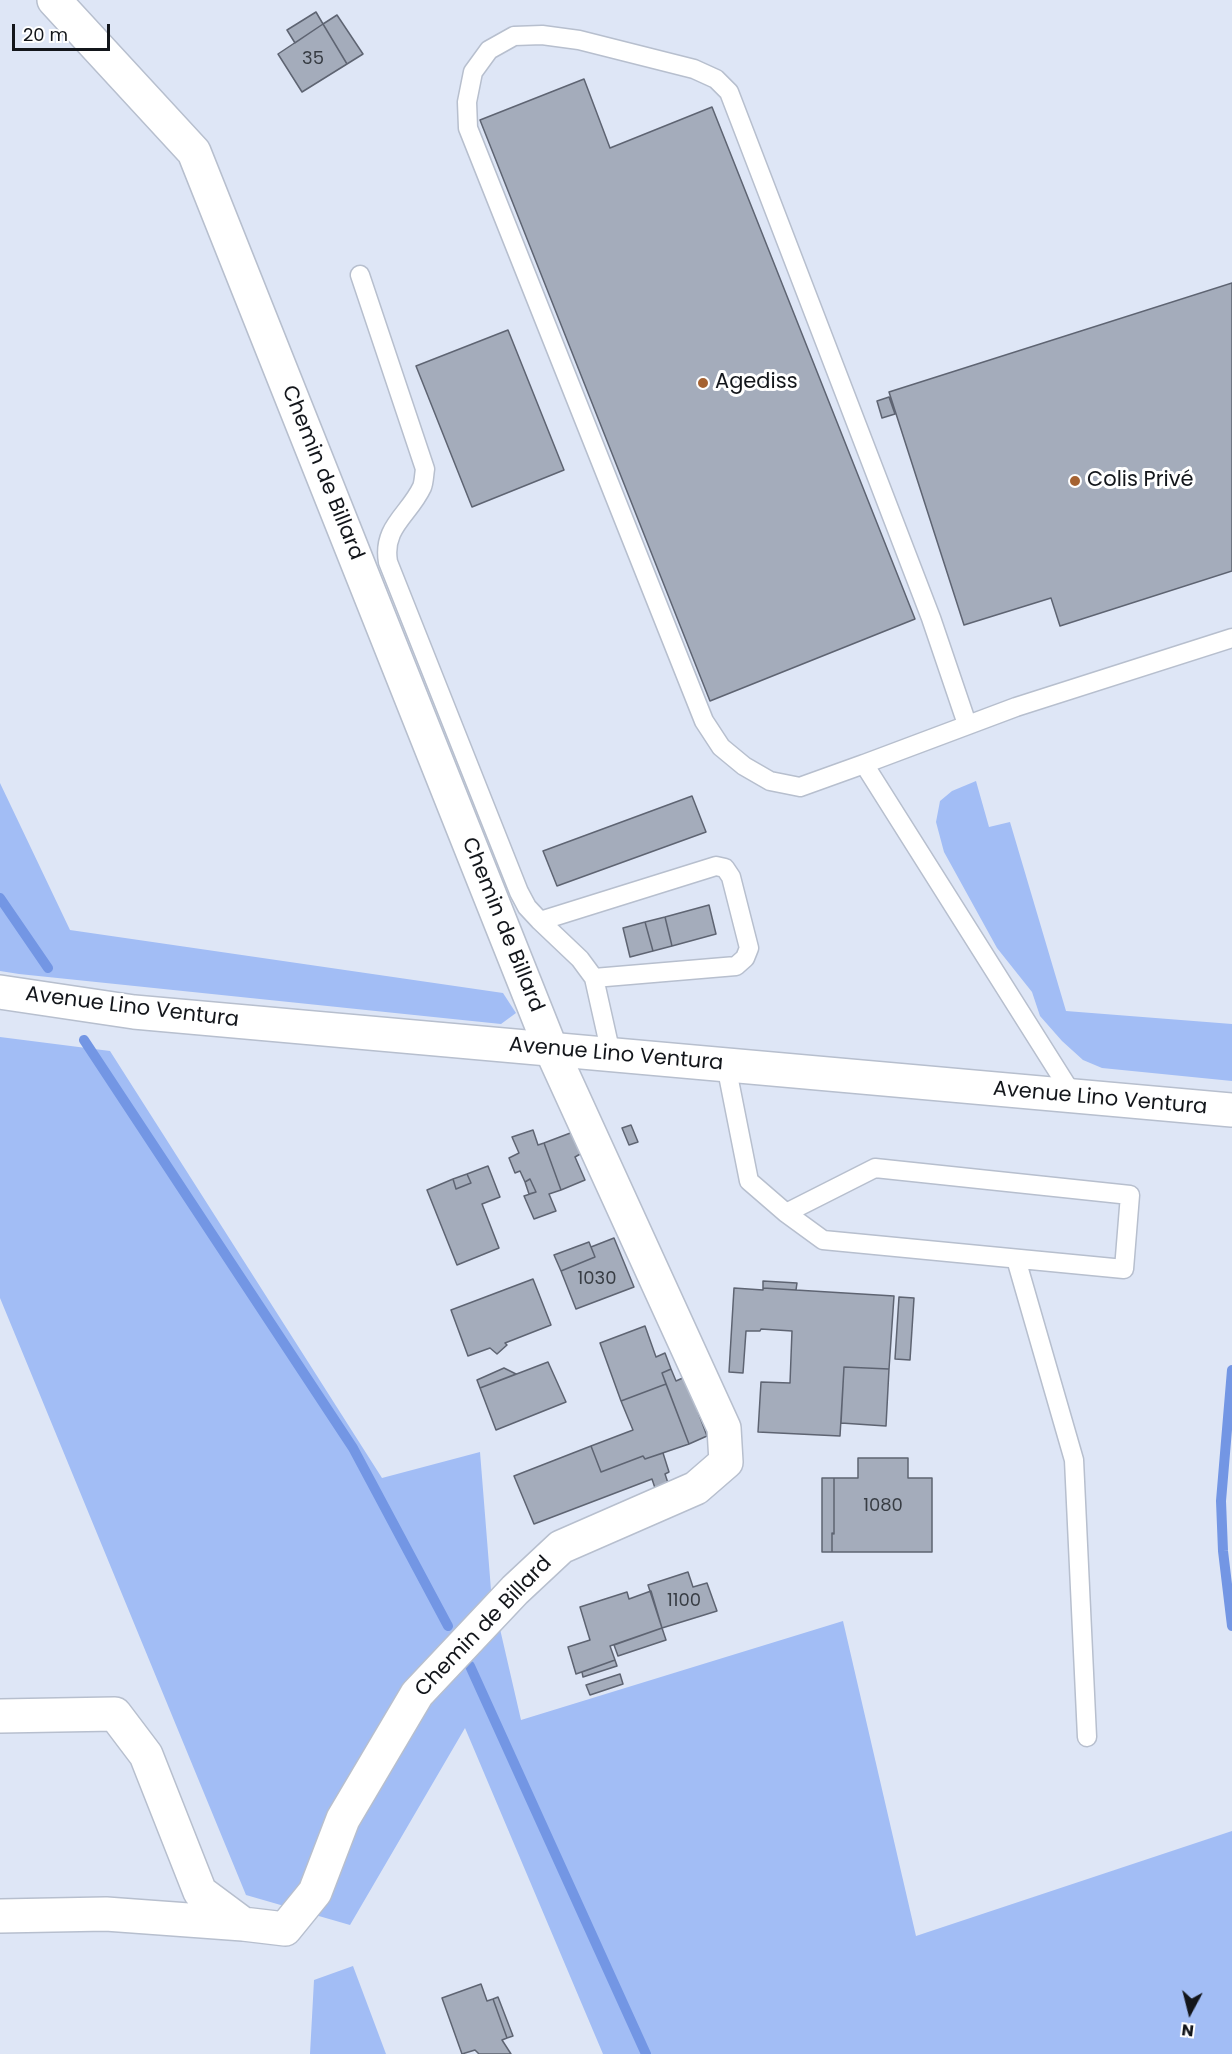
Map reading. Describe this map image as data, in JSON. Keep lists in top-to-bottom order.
{
  "streets": {
    "street": ["Chemin de Billard", "Avenue Lino Ventura"]
  },
  "crossings": [
    ["Chemin de Billard", "Avenue Lino Ventura"]
  ],
  "places": ["Agediss", "Colis Privé"],
  "house_numbers": [
    "35",
    "1030",
    "1080",
    "1100"
  ],
  "scale_bar": "20 m",
  "north": "bottom"
}
